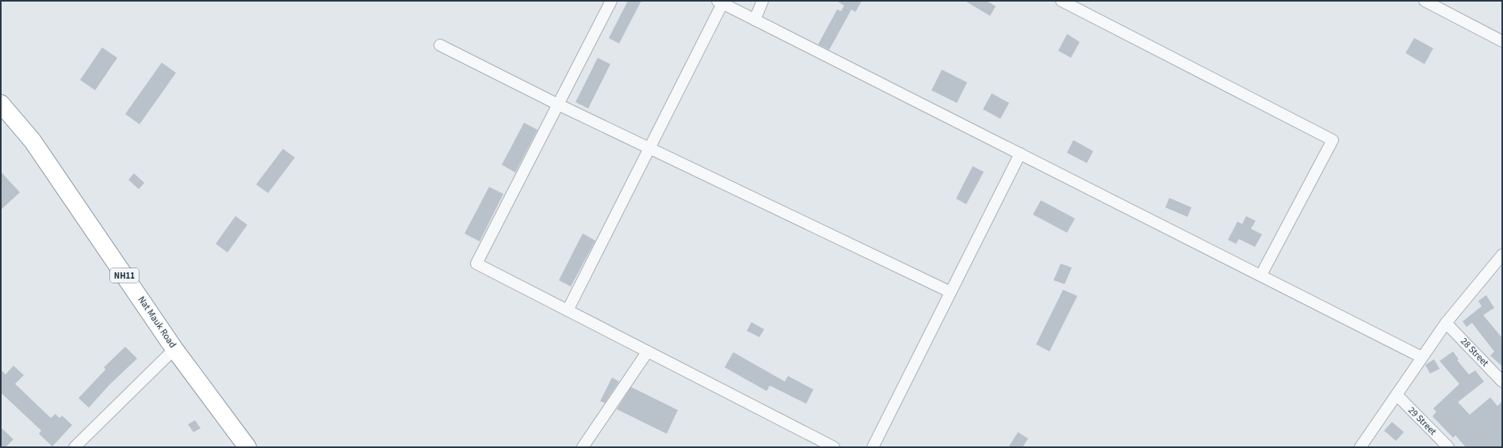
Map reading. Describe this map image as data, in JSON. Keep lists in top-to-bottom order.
{
  "streets": {
    "highway": ["NH11", "Nat Mauk Road"],
    "street": ["28 Street", "29 Street"]
  }
}
